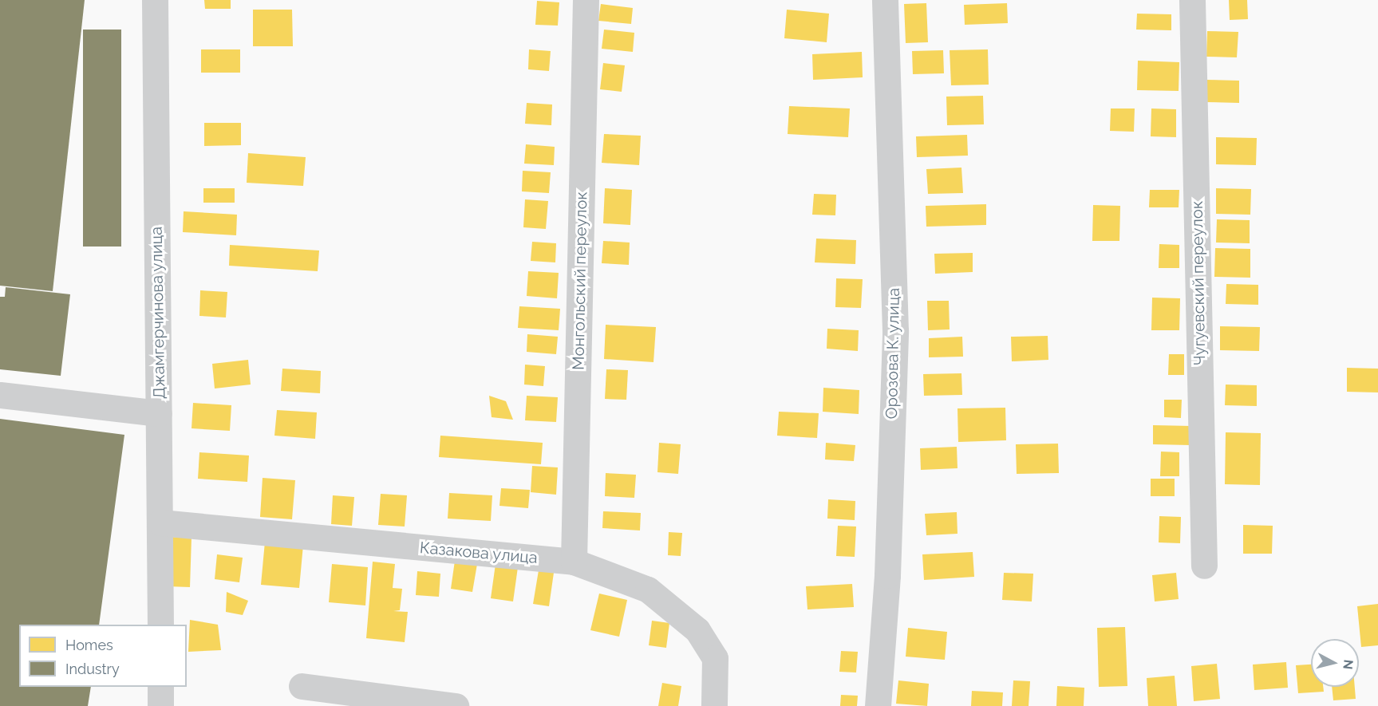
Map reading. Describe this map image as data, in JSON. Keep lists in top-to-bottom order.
{
  "streets": {
    "street": [
      "Монгольский переулок",
      "Чугуевский переулок",
      "Джамгерчинова улица",
      "Орозова К. улица",
      "Казакова улица"
    ]
  },
  "crossings": [
    ["Монгольский переулок", "Казакова улица"],
    ["Джамгерчинова улица", "Казакова улица"]
  ],
  "legend": ["Homes", "Industry"],
  "north": "right"
}
